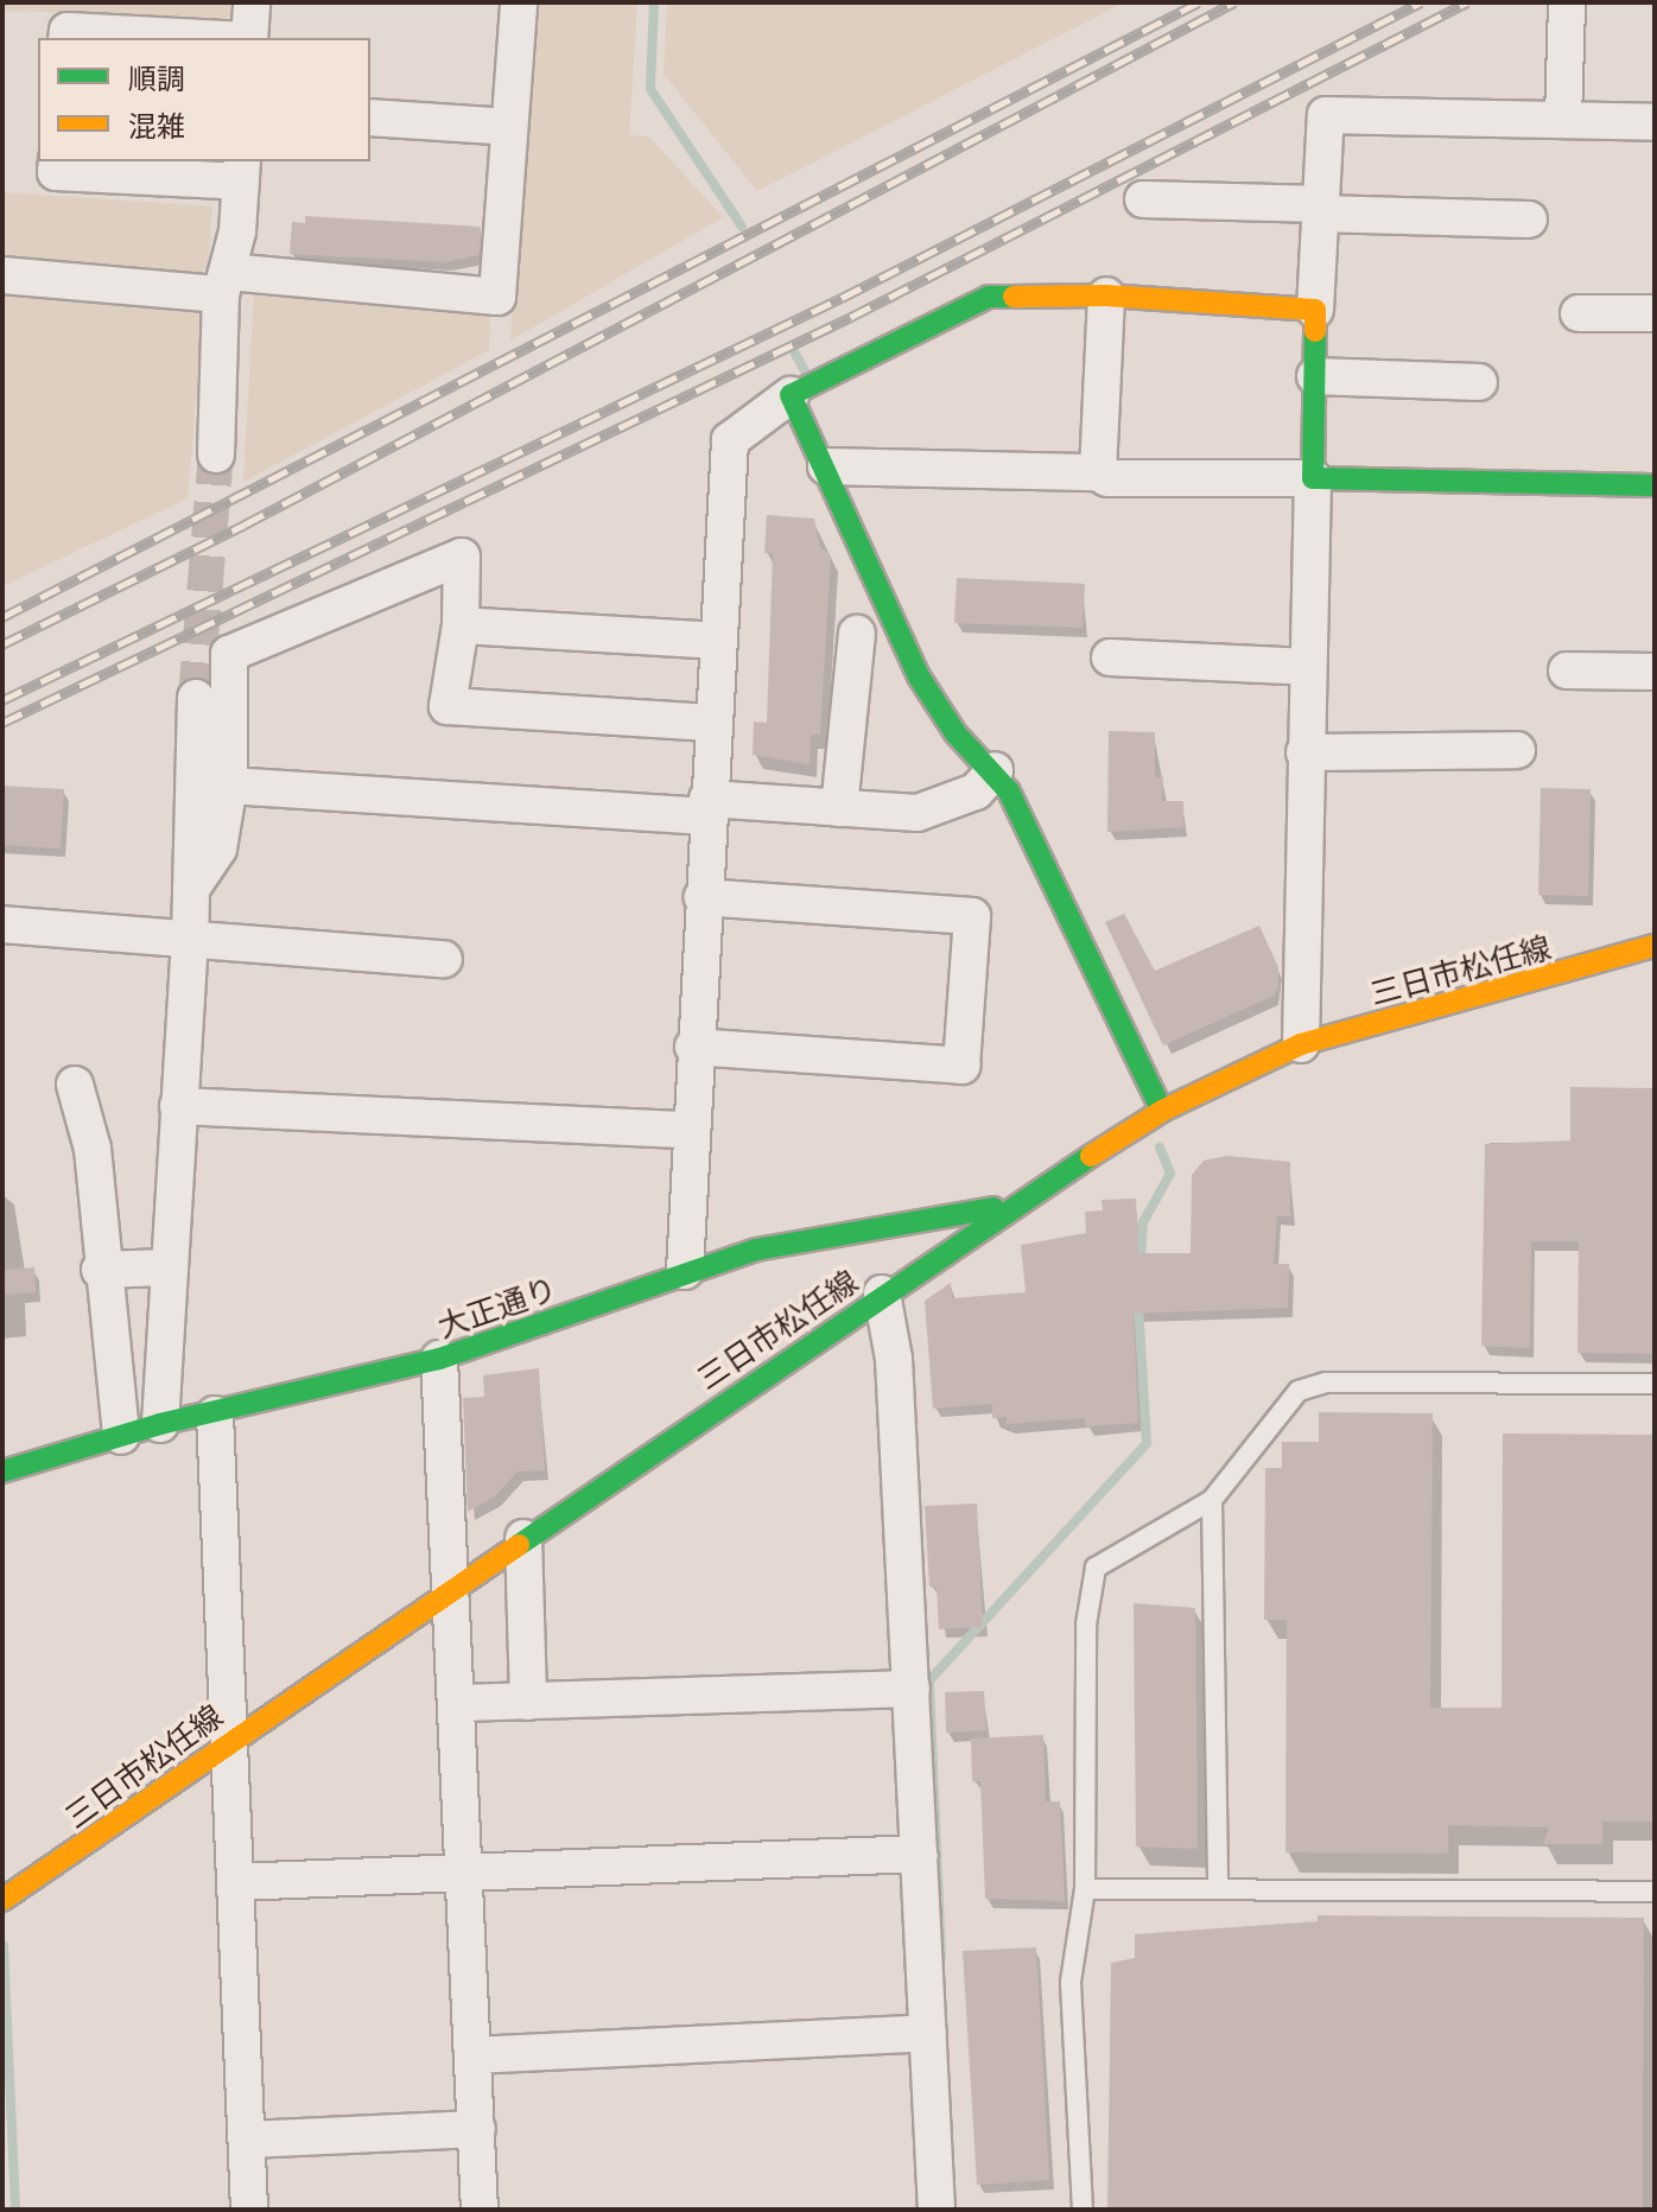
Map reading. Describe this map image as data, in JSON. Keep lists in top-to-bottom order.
{
  "streets": {
    "street": ["三日市松任線", "大正通り"]
  },
  "crossings": [
    ["三日市松任線", "大正通り"]
  ],
  "legend": ["順調", "混雑"]
}
